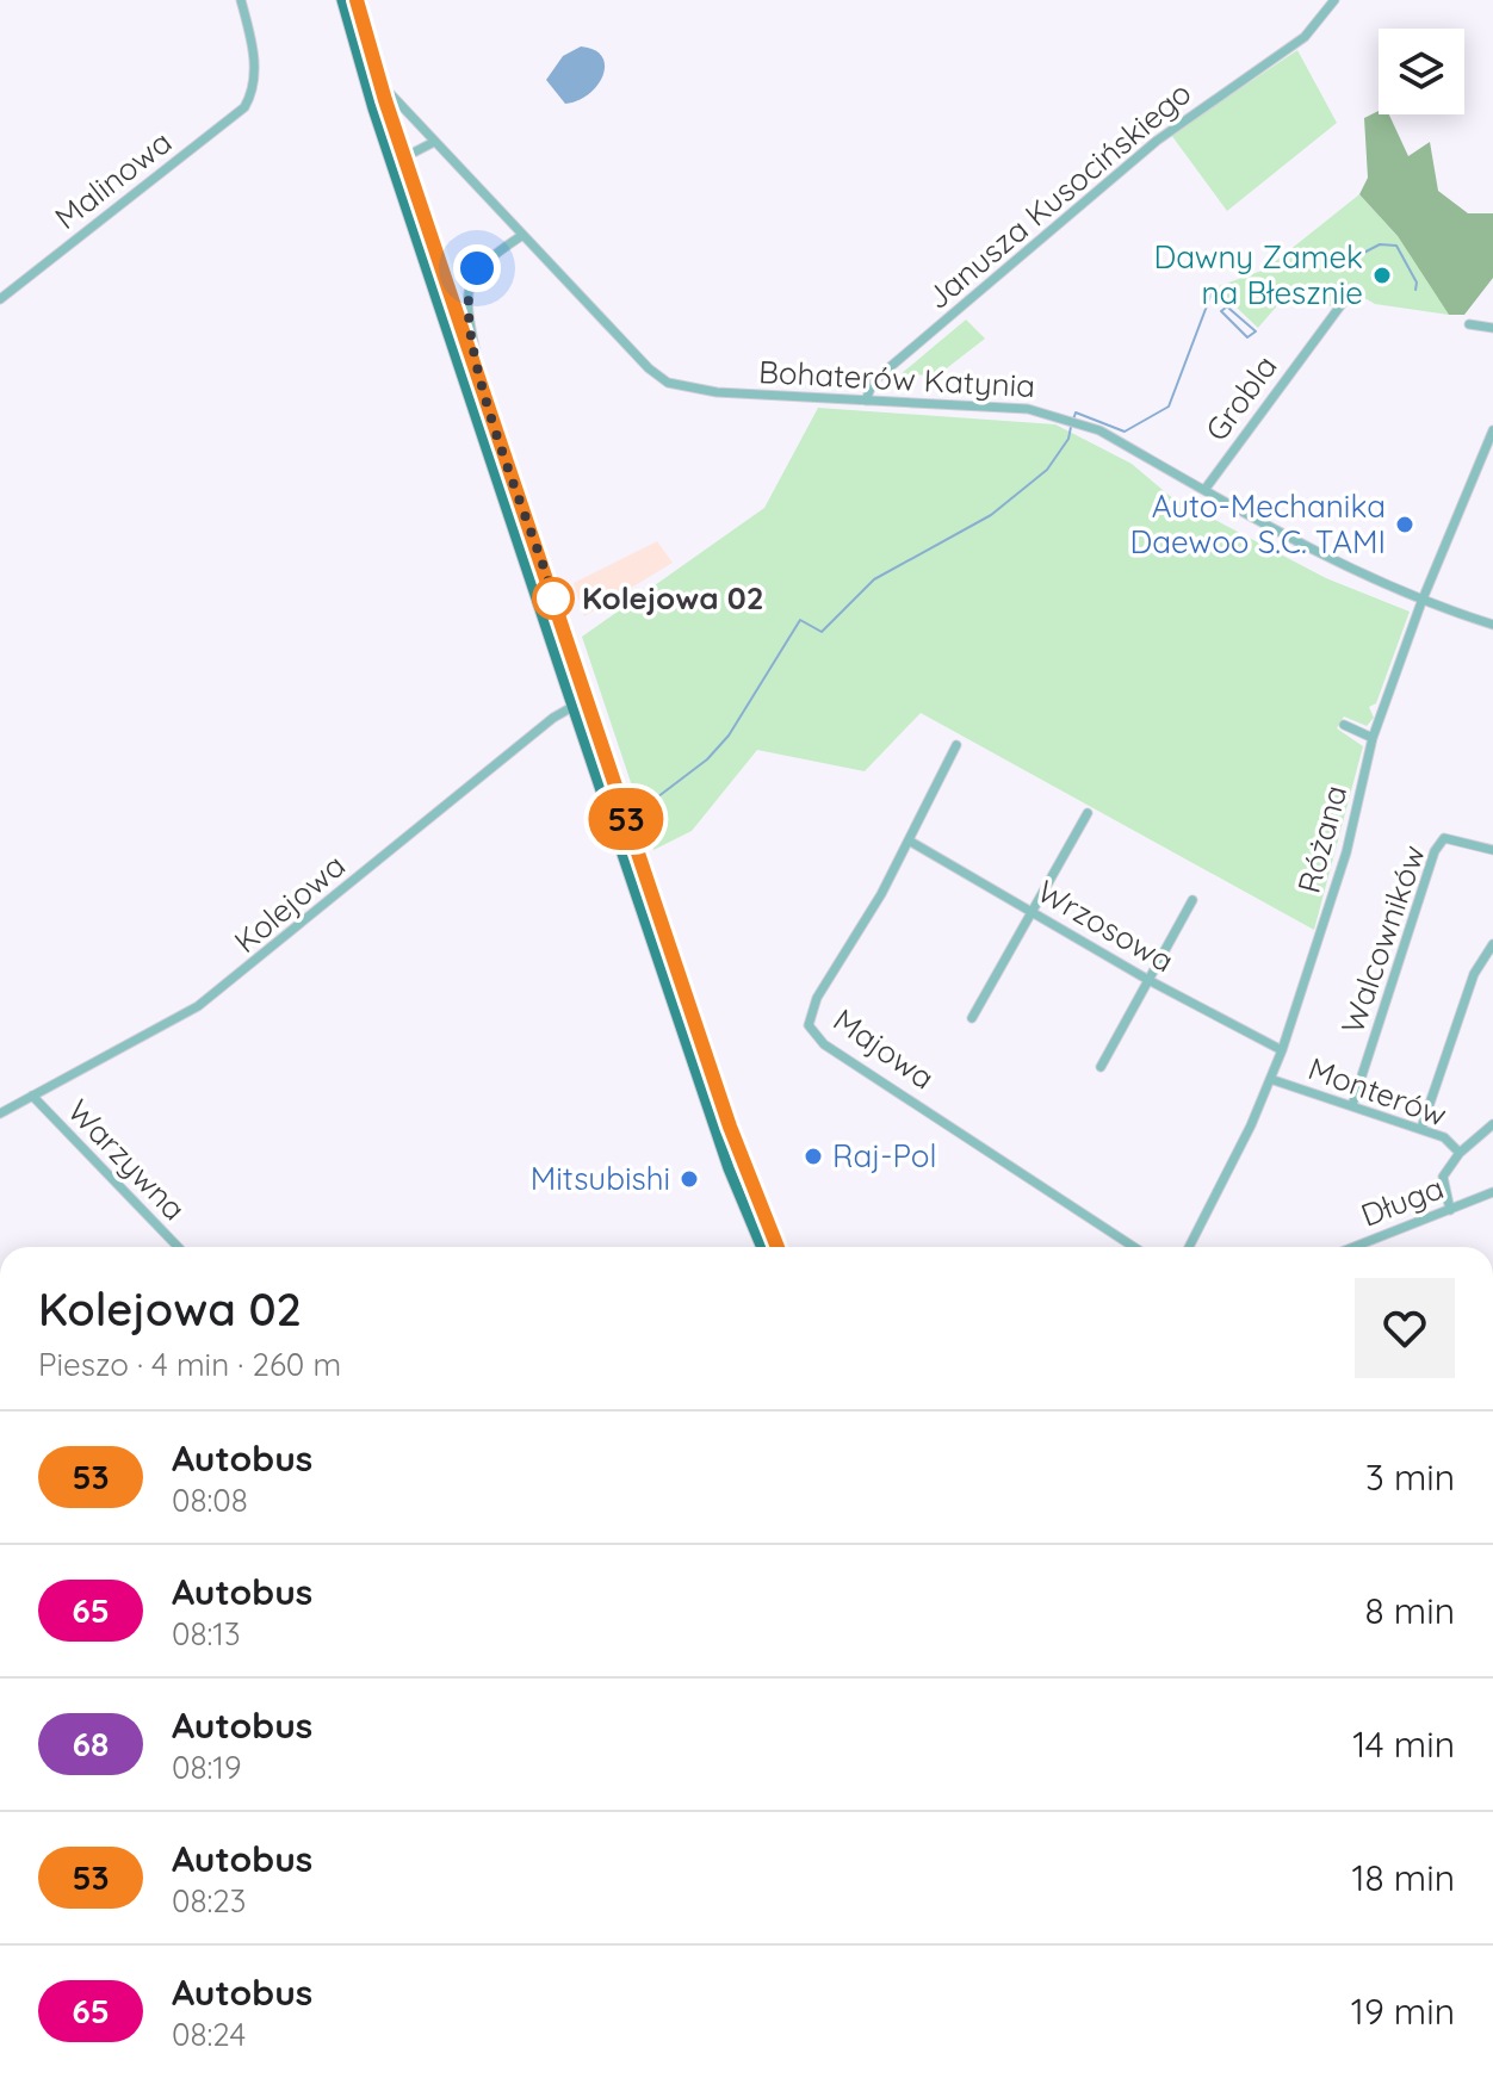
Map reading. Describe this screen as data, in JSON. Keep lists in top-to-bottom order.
{
  "streets": {
    "street": [
      "Malinowa",
      "Janusza Kusocińskiego",
      "Bohaterów Katynia",
      "Grobla",
      "Różana",
      "Kolejowa",
      "Wrzosowa",
      "Walcowników",
      "Majowa",
      "Monterów",
      "Warzywna",
      "Długa"
    ]
  },
  "crossings": [
    ["Janusza Kusocińskiego", "Bohaterów Katynia"],
    ["Bohaterów Katynia", "Grobla"],
    ["Bohaterów Katynia", "Różana"],
    ["Różana", "Wrzosowa"],
    ["Różana", "Monterów"],
    ["Kolejowa", "Warzywna"],
    ["Wrzosowa", "Majowa"],
    ["Walcowników", "Monterów"],
    ["Monterów", "Długa"]
  ],
  "places": [
    "Dawny Zamek na Błesznie",
    "Auto-Mechanika Daewoo S.C. TAMI",
    "Kolejowa 02",
    "Raj-Pol",
    "Mitsubishi"
  ],
  "lines": ["bus line 53"],
  "page": {
    "on_map": "53",
    "heading": ["Kolejowa 02", "Pieszo · 4 min · 260 m"],
    "list": [
      {
        "mark": "53",
        "name": "Autobus",
        "note": "08:08",
        "value": "3 min"
      },
      {
        "mark": "65",
        "name": "Autobus",
        "note": "08:13",
        "value": "8 min"
      },
      {
        "mark": "68",
        "name": "Autobus",
        "note": "08:19",
        "value": "14 min"
      },
      {
        "mark": "53",
        "name": "Autobus",
        "note": "08:23",
        "value": "18 min"
      },
      {
        "mark": "65",
        "name": "Autobus",
        "note": "08:24",
        "value": "19 min"
      }
    ]
  }
}
